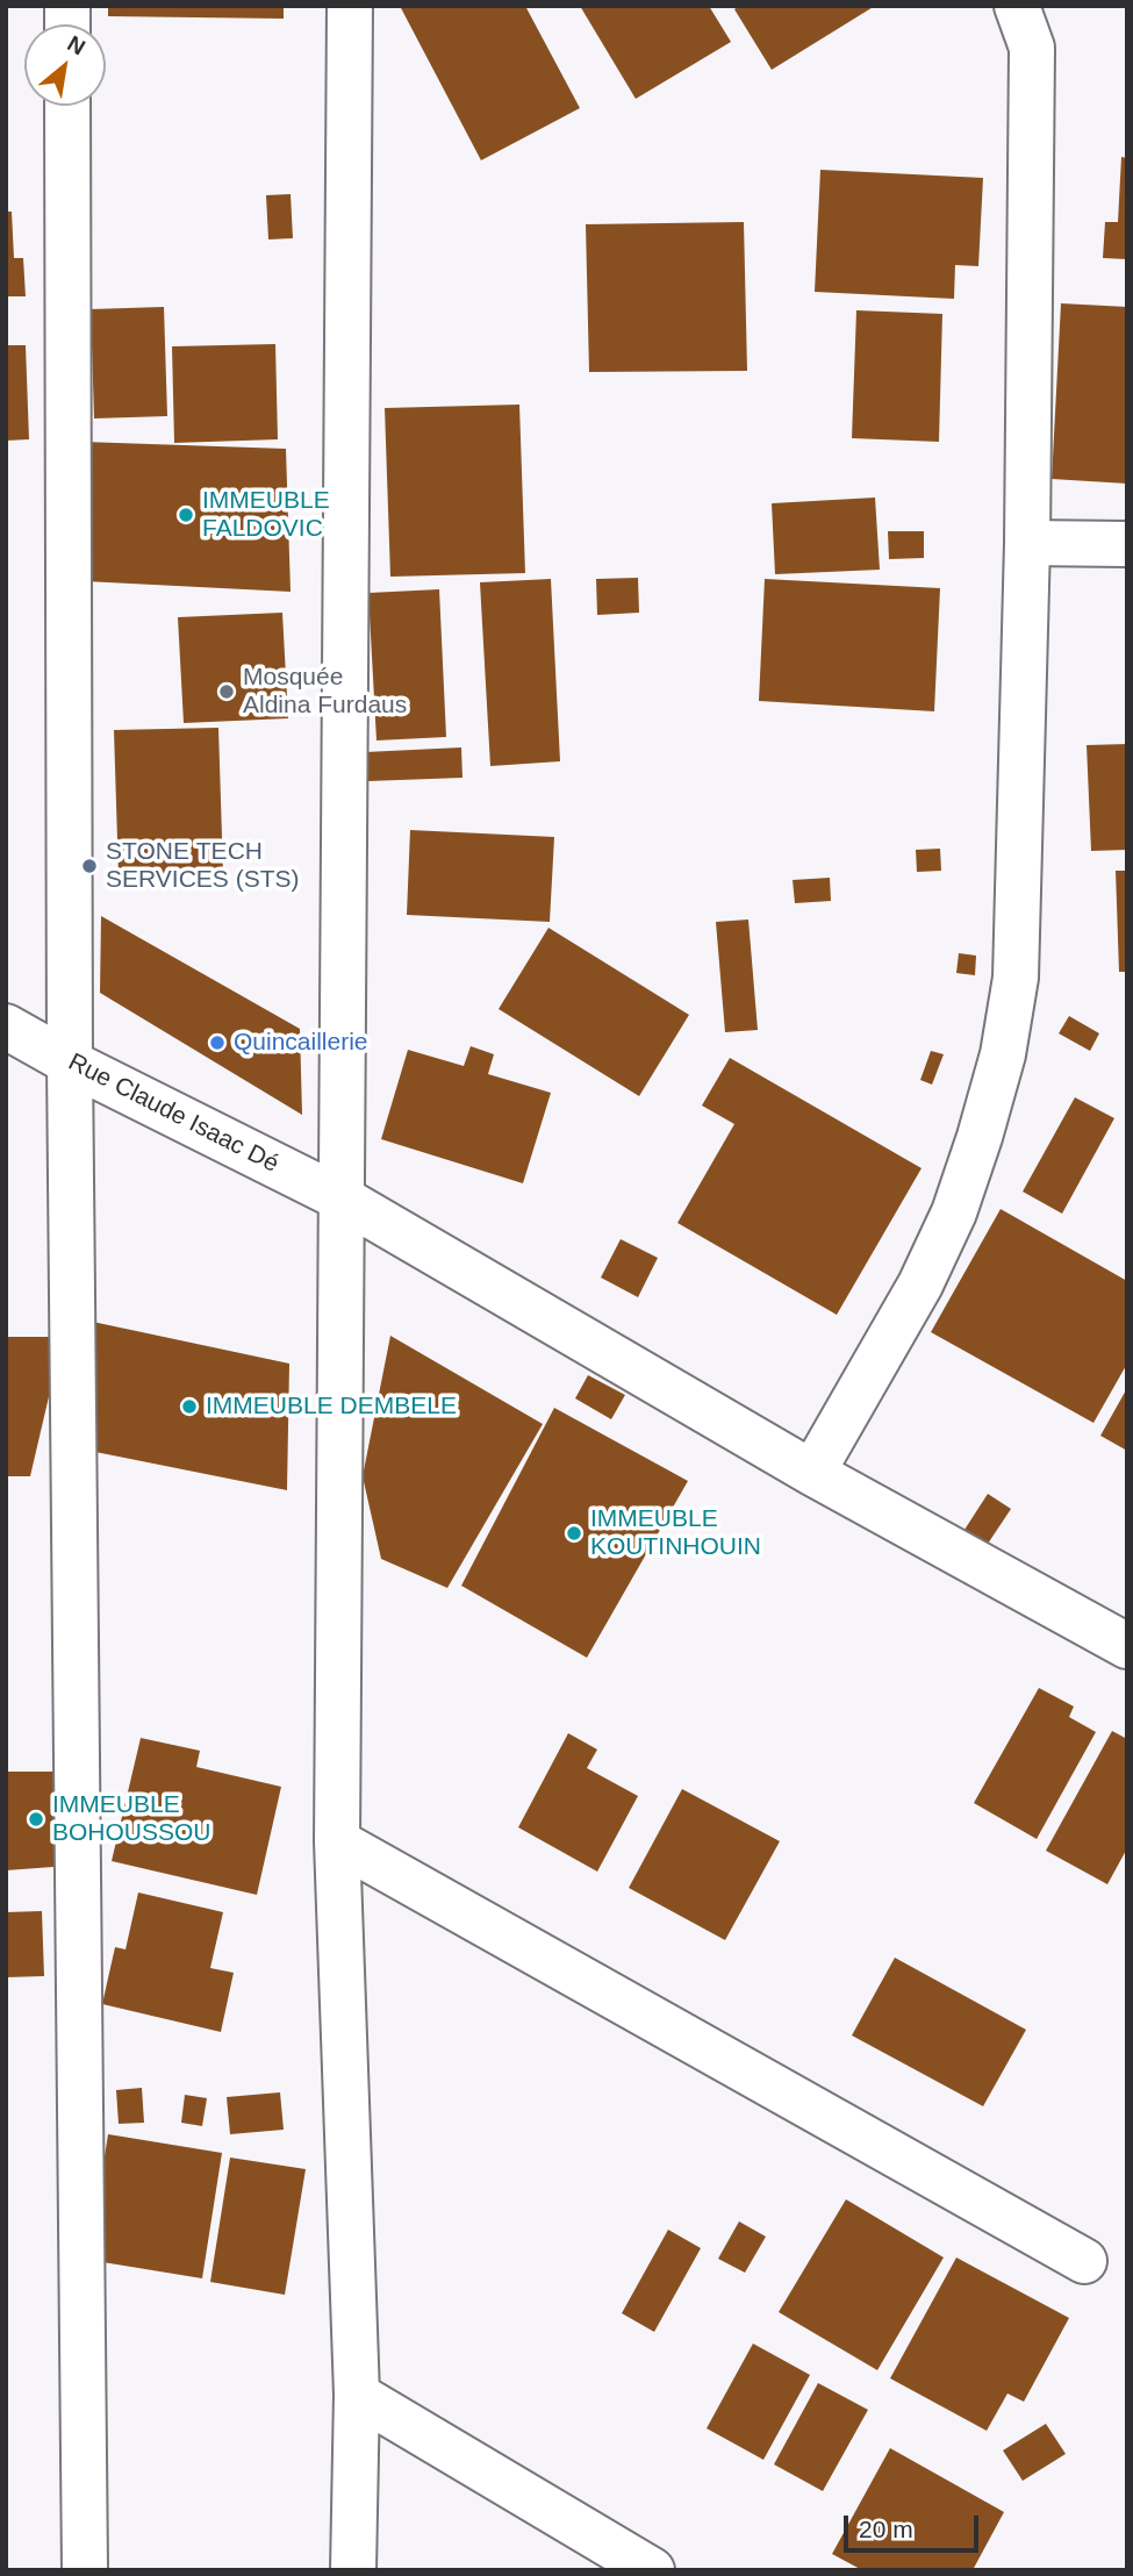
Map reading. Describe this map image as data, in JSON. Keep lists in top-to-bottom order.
{
  "streets": {
    "street": ["Rue Claude Isaac Dé"]
  },
  "places": [
    "IMMEUBLE FALDOVIC",
    "Mosquée Aldina Furdaus",
    "STONE TECH SERVICES (STS)",
    "Quincaillerie",
    "IMMEUBLE DEMBELE",
    "IMMEUBLE KOUTINHOUIN",
    "IMMEUBLE BOHOUSSOU"
  ],
  "scale_bar": "20 m",
  "north": "top right"
}
